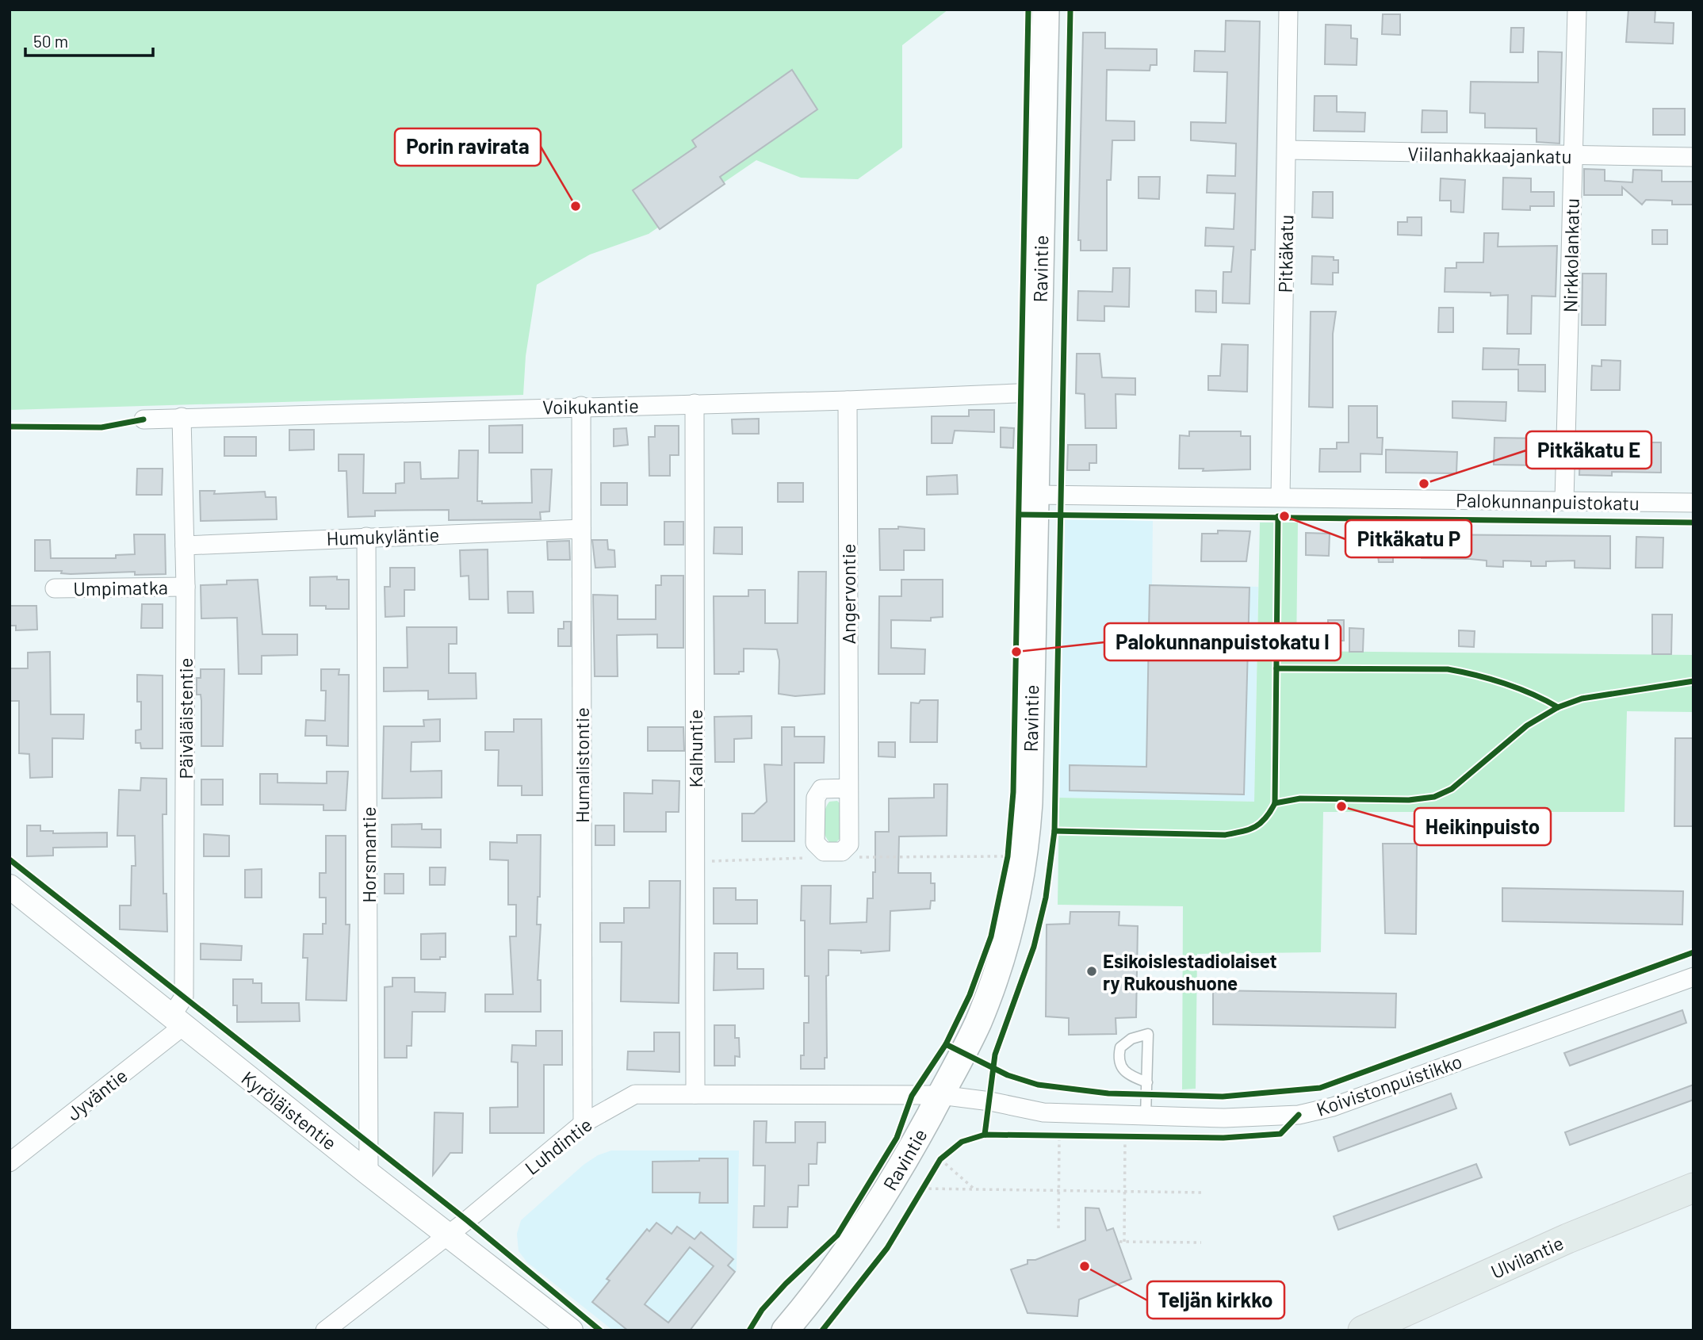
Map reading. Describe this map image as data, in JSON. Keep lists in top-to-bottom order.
{
  "streets": {
    "main road": ["Ravintie", "Ulvilantie"],
    "street": [
      "Viilanhakkaajankatu",
      "Pitkäkatu",
      "Nirkkolankatu",
      "Voikukantie",
      "Palokunnanpuistokatu",
      "Humukyläntie",
      "Umpimatka",
      "Angervontie",
      "Päiväläistentie",
      "Kalhuntie",
      "Humalistontie",
      "Horsmantie",
      "Koivistonpuistikko",
      "Jyväntie",
      "Kyröläistentie",
      "Luhdintie"
    ]
  },
  "crossings": [
    ["Viilanhakkaajankatu", "Pitkäkatu"],
    ["Viilanhakkaajankatu", "Nirkkolankatu"],
    ["Pitkäkatu", "Palokunnanpuistokatu"],
    ["Nirkkolankatu", "Palokunnanpuistokatu"],
    ["Ravintie", "Voikukantie"],
    ["Ravintie", "Palokunnanpuistokatu"],
    ["Ravintie", "Koivistonpuistikko"],
    ["Ravintie", "Luhdintie"],
    ["Voikukantie", "Angervontie"],
    ["Voikukantie", "Päiväläistentie"],
    ["Voikukantie", "Kalhuntie"],
    ["Voikukantie", "Humalistontie"],
    ["Humukyläntie", "Päiväläistentie"],
    ["Humukyläntie", "Humalistontie"],
    ["Humukyläntie", "Horsmantie"],
    ["Umpimatka", "Päiväläistentie"],
    ["Päiväläistentie", "Jyväntie"],
    ["Päiväläistentie", "Kyröläistentie"],
    ["Kalhuntie", "Luhdintie"],
    ["Humalistontie", "Luhdintie"],
    ["Horsmantie", "Kyröläistentie"],
    ["Koivistonpuistikko", "Luhdintie"],
    ["Jyväntie", "Kyröläistentie"],
    ["Kyröläistentie", "Luhdintie"]
  ],
  "places": [
    "Porin ravirata",
    "Pitkäkatu E",
    "Pitkäkatu P",
    "Palokunnanpuistokatu I",
    "Heikinpuisto",
    "Esikoislestadiolaiset ry Rukoushuone",
    "Teljän kirkko"
  ],
  "scale_bar": "50 m"
}
